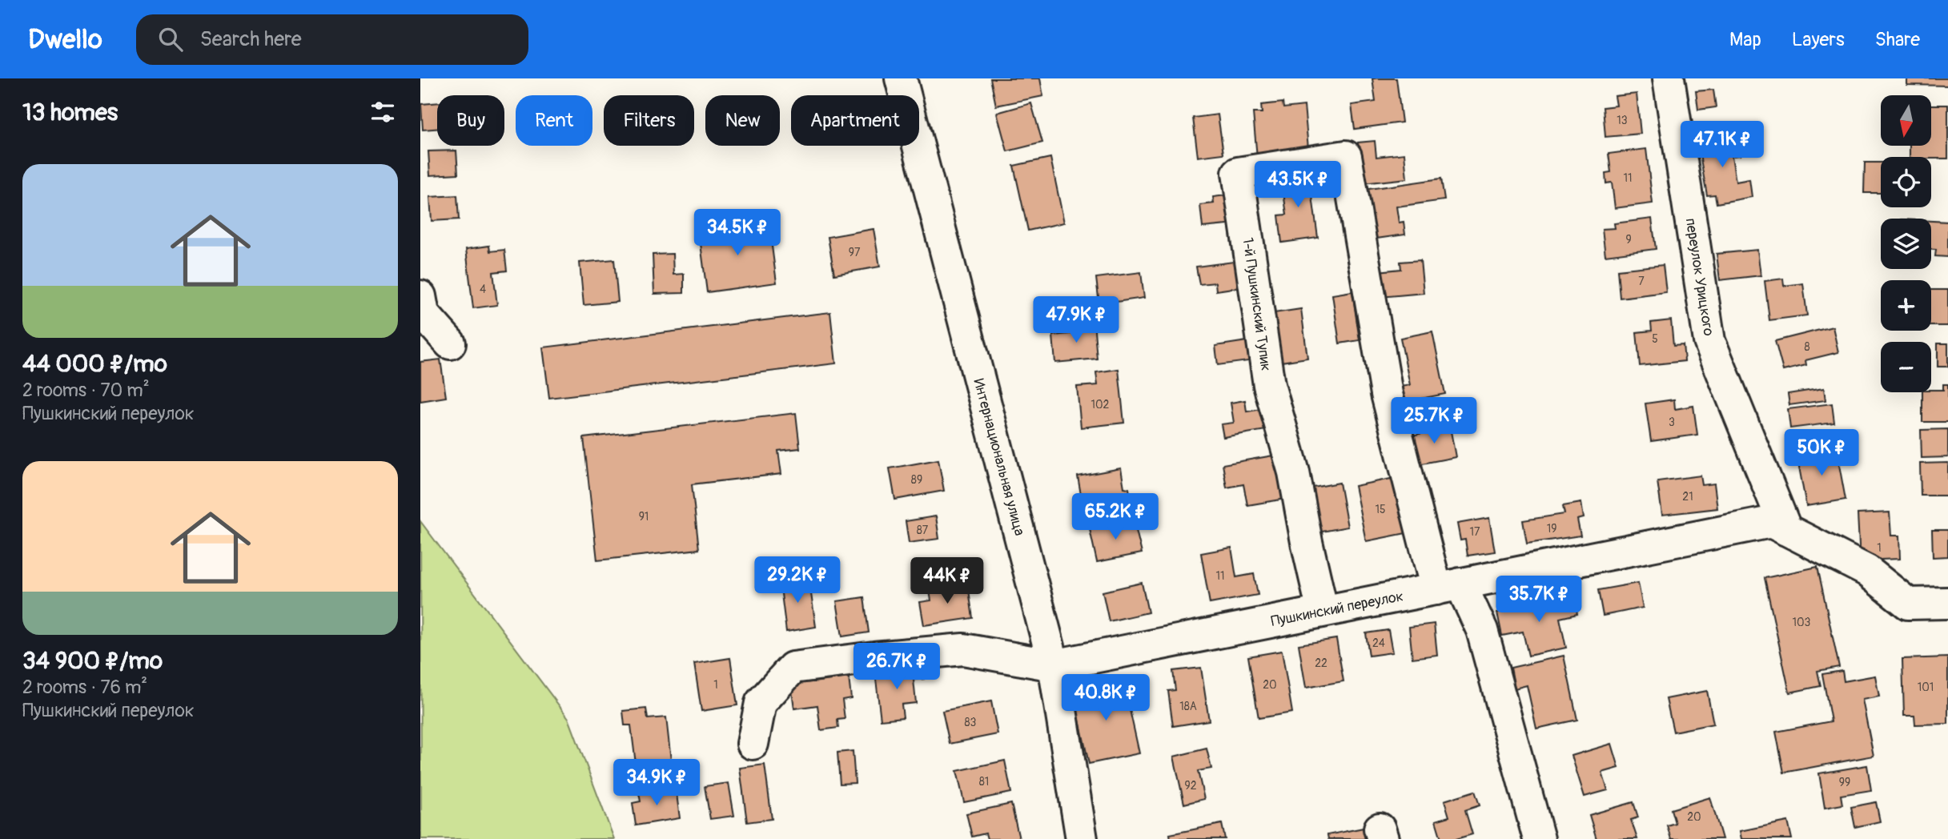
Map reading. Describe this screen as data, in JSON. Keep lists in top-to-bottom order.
{
  "streets": {
    "street": [
      "переулок Урицкого",
      "1-й Пушкинский Тупик",
      "Интернациональная улица",
      "Пушкинский переулок"
    ]
  },
  "crossings": [
    ["переулок Урицкого", "Пушкинский переулок"],
    ["1-й Пушкинский Тупик", "Пушкинский переулок"],
    ["Интернациональная улица", "Пушкинский переулок"]
  ],
  "house_numbers": [
    "13",
    "11",
    "9",
    "97",
    "7",
    "4",
    "5",
    "8",
    "102",
    "3",
    "89",
    "21",
    "15",
    "91",
    "19",
    "87",
    "17",
    "1",
    "11",
    "103",
    "24",
    "22",
    "1",
    "20",
    "101",
    "18А",
    "83",
    "81",
    "99",
    "92",
    "20"
  ],
  "north": "bottom",
  "page": {
    "header": "Dwello",
    "search": "Search here",
    "nav": ["Map", "Layers", "Share"],
    "heading": "13 homes",
    "map_buttons": ["+", "−"],
    "chip": [
      "Buy",
      "Rent",
      "Filters",
      "New",
      "Apartment"
    ],
    "price": [
      "47.1K ₽",
      "43.5K ₽",
      "34.5K ₽",
      "47.9K ₽",
      "25.7K ₽",
      "50K ₽",
      "65.2K ₽",
      "29.2K ₽",
      "44K ₽",
      "35.7K ₽",
      "26.7K ₽",
      "40.8K ₽",
      "34.9K ₽"
    ],
    "list": [
      {
        "name": "44 000 ₽/mo",
        "note": "2 rooms · 70 m² · Пушкинский переулок"
      },
      {
        "name": "34 900 ₽/mo",
        "note": "2 rooms · 76 m² · Пушкинский переулок"
      }
    ]
  }
}
